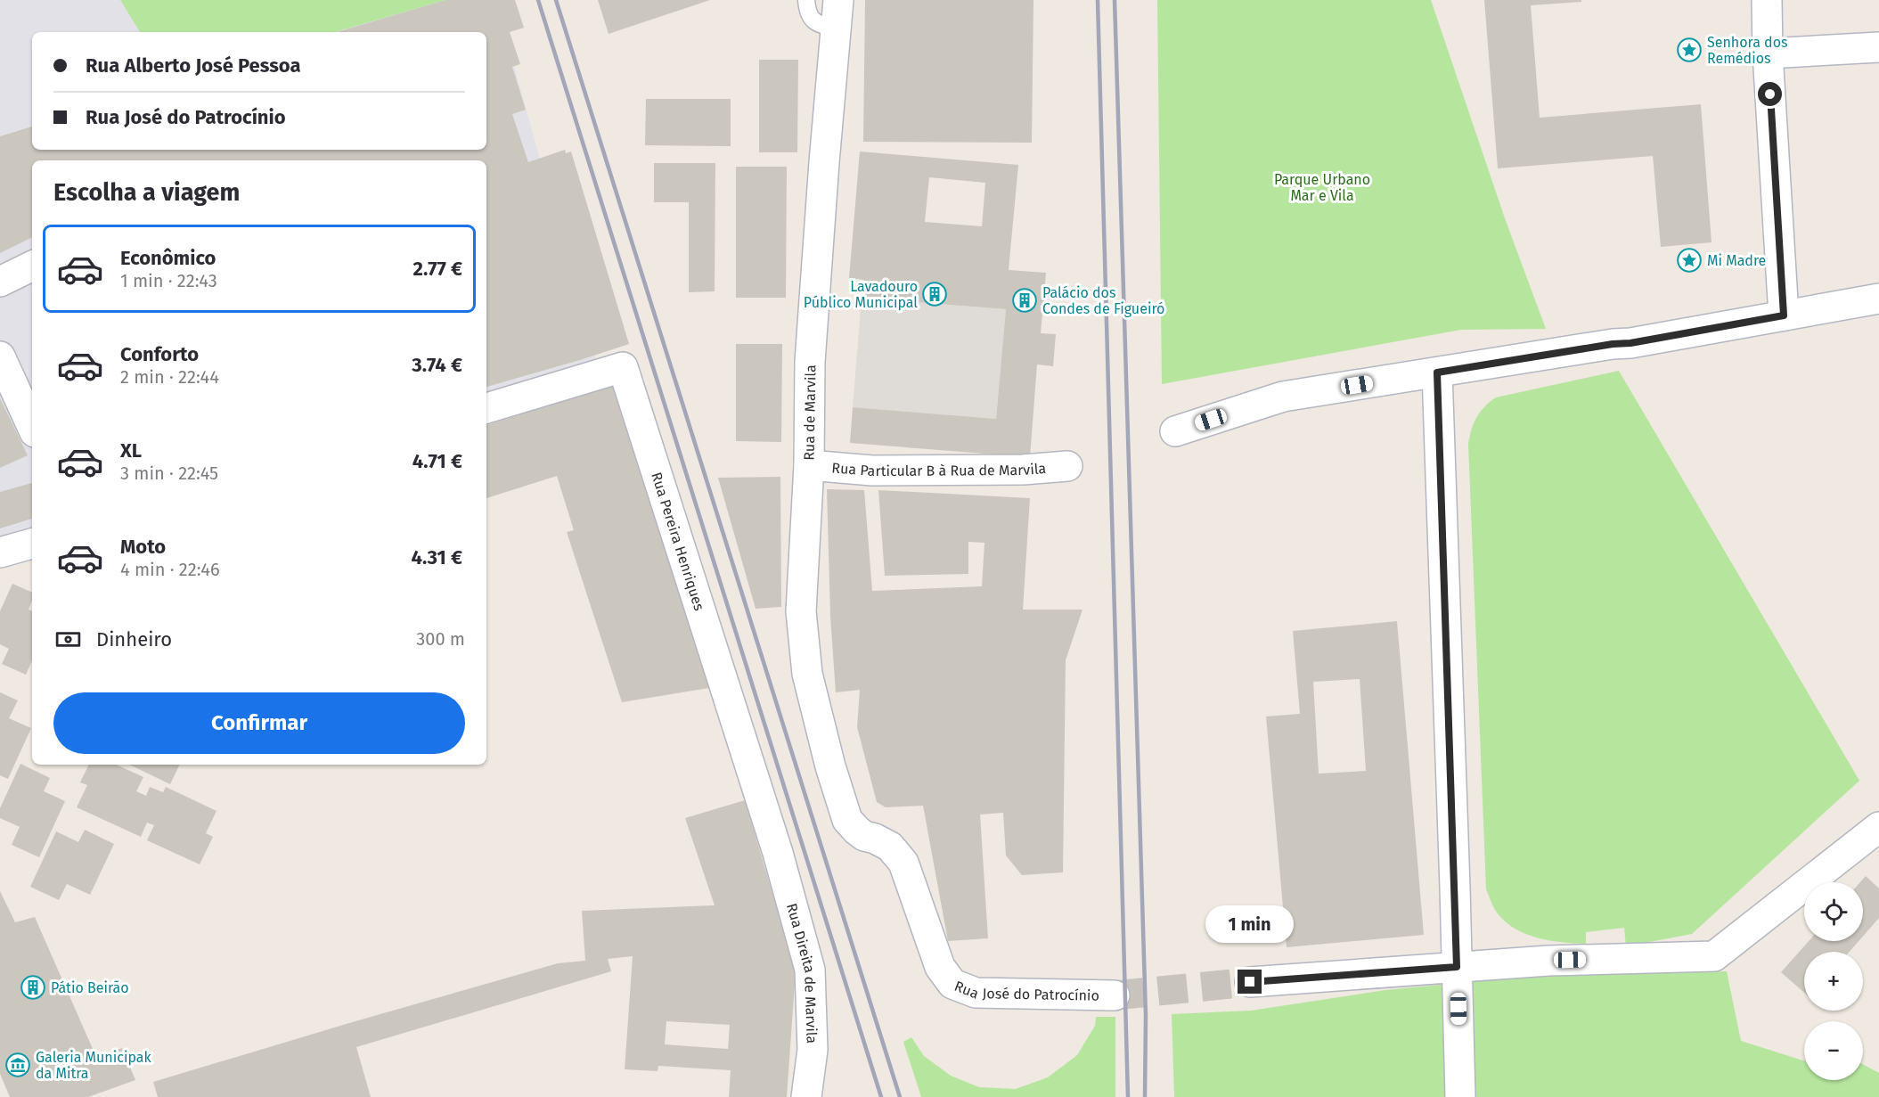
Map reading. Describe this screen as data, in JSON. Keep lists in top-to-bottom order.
{
  "streets": {
    "street": [
      "Rua de Marvila",
      "Rua Particular B à Rua de Marvila",
      "Rua Pereira Henriques",
      "Rua Direita de Marvila",
      "Rua José do Patrocínio"
    ]
  },
  "crossings": [
    ["Rua de Marvila", "Rua Particular B à Rua de Marvila"],
    ["Rua de Marvila", "Rua José do Patrocínio"],
    ["Rua Pereira Henriques", "Rua Direita de Marvila"]
  ],
  "parks": ["Parque Urbano Mar e Vila"],
  "places": {
    "place": ["Senhora dos Remédios", "Mi Madre"],
    "building": ["Lavadouro Público Municipal", "Palácio dos Condes de Figueiró", "Pátio Beirão"],
    "museum": ["Galeria Municipak da Mitra"]
  },
  "page": {
    "banner": ["Rua Alberto José Pessoa", "Rua José do Patrocínio"],
    "heading": "Escolha a viagem",
    "list": [
      {
        "name": "Econômico",
        "note": "1 min · 22:43",
        "value": "2.77 €"
      },
      {
        "name": "Conforto",
        "note": "2 min · 22:44",
        "value": "3.74 €"
      },
      {
        "name": "XL",
        "note": "3 min · 22:45",
        "value": "4.71 €"
      },
      {
        "name": "Moto",
        "note": "4 min · 22:46",
        "value": "4.31 €"
      }
    ],
    "pay": ["Dinheiro", "300 m"],
    "buttons": "Confirmar",
    "map_buttons": ["+", "−"],
    "bubble": "1 min"
  }
}
